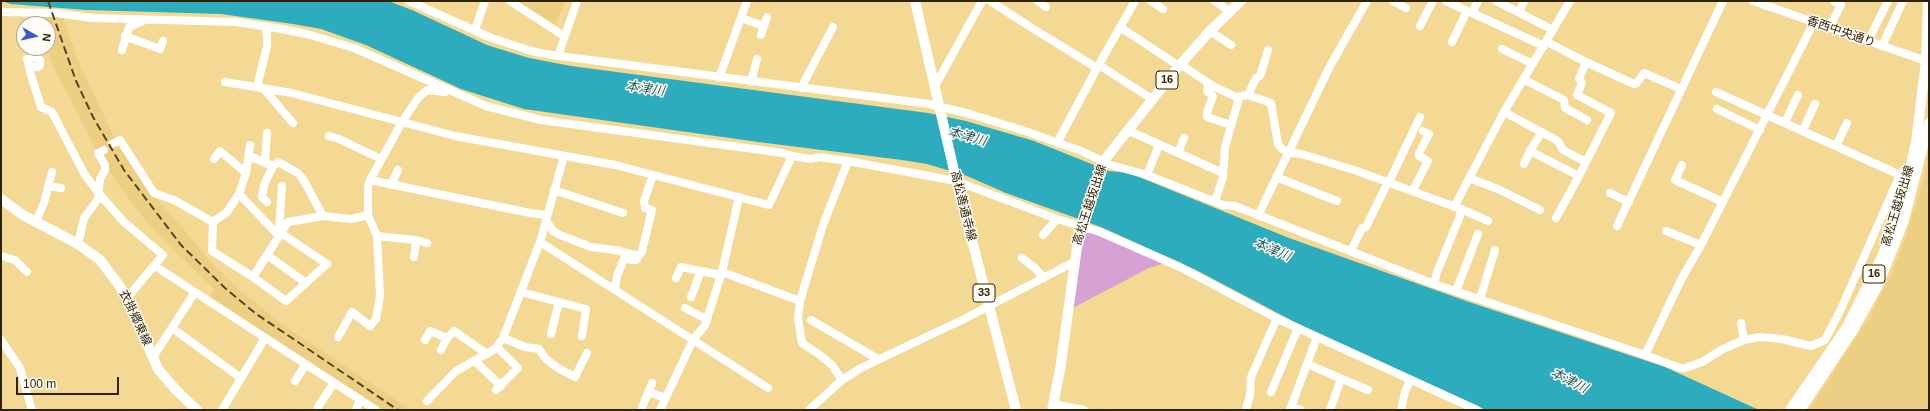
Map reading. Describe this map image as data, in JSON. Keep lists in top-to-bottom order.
{
  "streets": {
    "main road": [
      "16",
      "高松王越坂出線",
      "高松善通寺線",
      "33",
      "衣掛郷東線"
    ],
    "street": ["香西中央通り"]
  },
  "crossings": [
    ["香西中央通り", "高松王越坂出線"]
  ],
  "water": ["本津川"],
  "scale_bar": "100 m",
  "north": "right"
}
